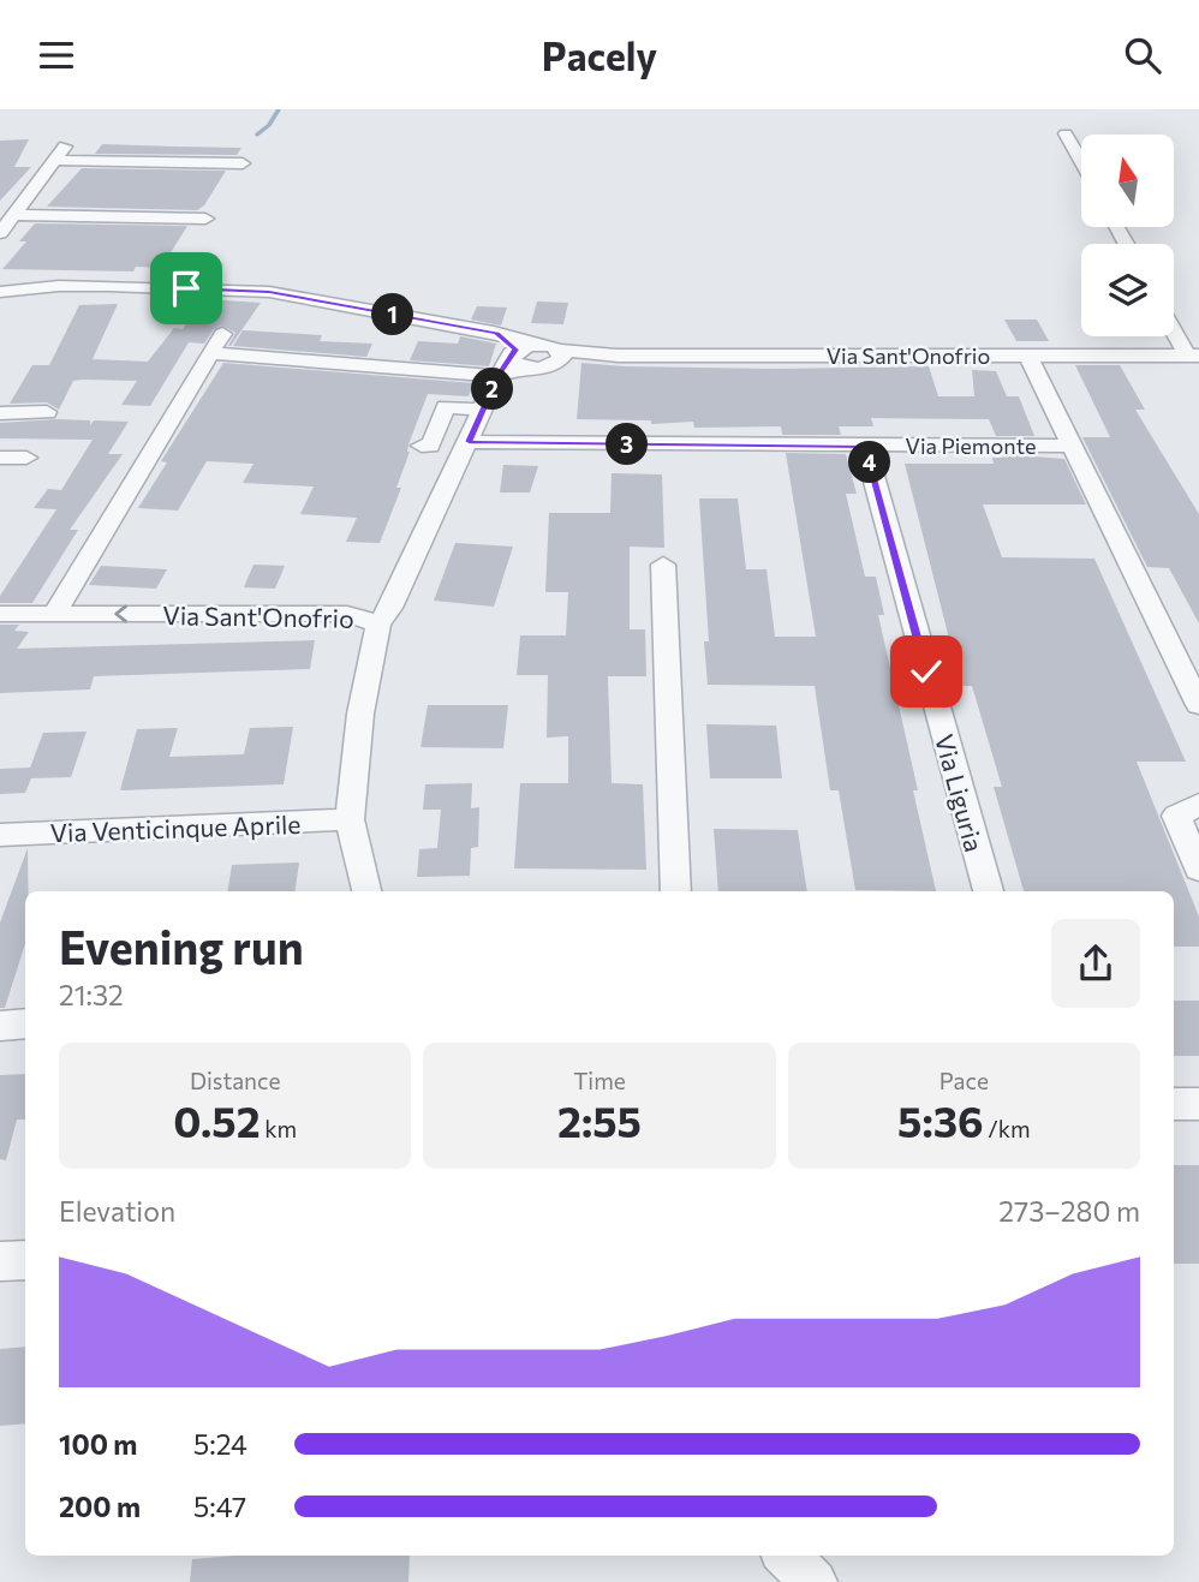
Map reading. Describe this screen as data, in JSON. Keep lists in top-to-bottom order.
{
  "streets": {
    "street": [
      "Via Sant'Onofrio",
      "Via Piemonte",
      "Via Liguria",
      "Via Venticinque Aprile"
    ]
  },
  "crossings": [
    ["Via Sant'Onofrio", "Via Piemonte"],
    ["Via Piemonte", "Via Liguria"]
  ],
  "north": "top",
  "page": {
    "header": "Pacely",
    "pins": [
      "1",
      "2",
      "3",
      "4"
    ],
    "heading": ["Evening run", "21:32"],
    "stats": [
      ["Distance", "0.52 km"],
      ["Time", "2:55"],
      ["Pace", "5:36 /km"]
    ],
    "chart": ["Elevation", "273–280 m"],
    "list": [
      {
        "name": "100 m",
        "note": "5:24"
      },
      {
        "name": "200 m",
        "note": "5:47"
      }
    ]
  }
}
